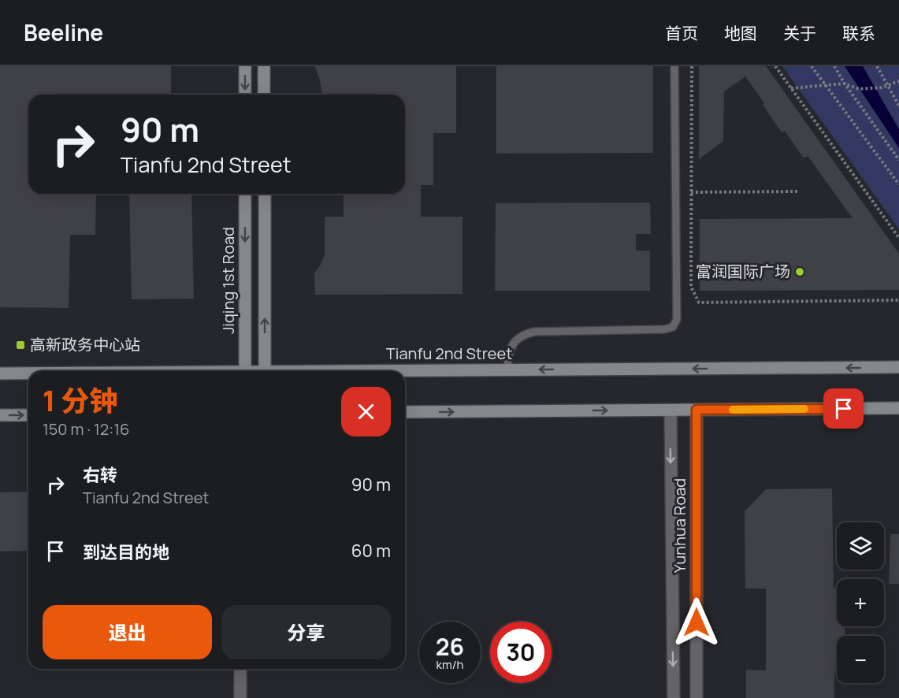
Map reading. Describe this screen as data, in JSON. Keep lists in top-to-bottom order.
{
  "streets": {
    "main road": ["Jiqing 1st Road", "Tianfu 2nd Street"],
    "street": ["Yunhua Road"]
  },
  "places": {
    "other": ["富润国际广场"],
    "transit": ["高新政务中心站"]
  },
  "page": {
    "header": "Beeline",
    "nav": [
      "首页",
      "地图",
      "关于",
      "联系"
    ],
    "turn": ["90 m", "Tianfu 2nd Street"],
    "heading": ["1 分钟", "150 m · 12:16"],
    "list": [
      {
        "name": "右转",
        "note": "Tianfu 2nd Street",
        "value": "90 m"
      },
      {
        "name": "到达目的地",
        "value": "60 m"
      }
    ],
    "map_buttons": ["+", "−"],
    "buttons": ["退出", "分享"],
    "speed": "26 km/h",
    "limit": "30"
  }
}
